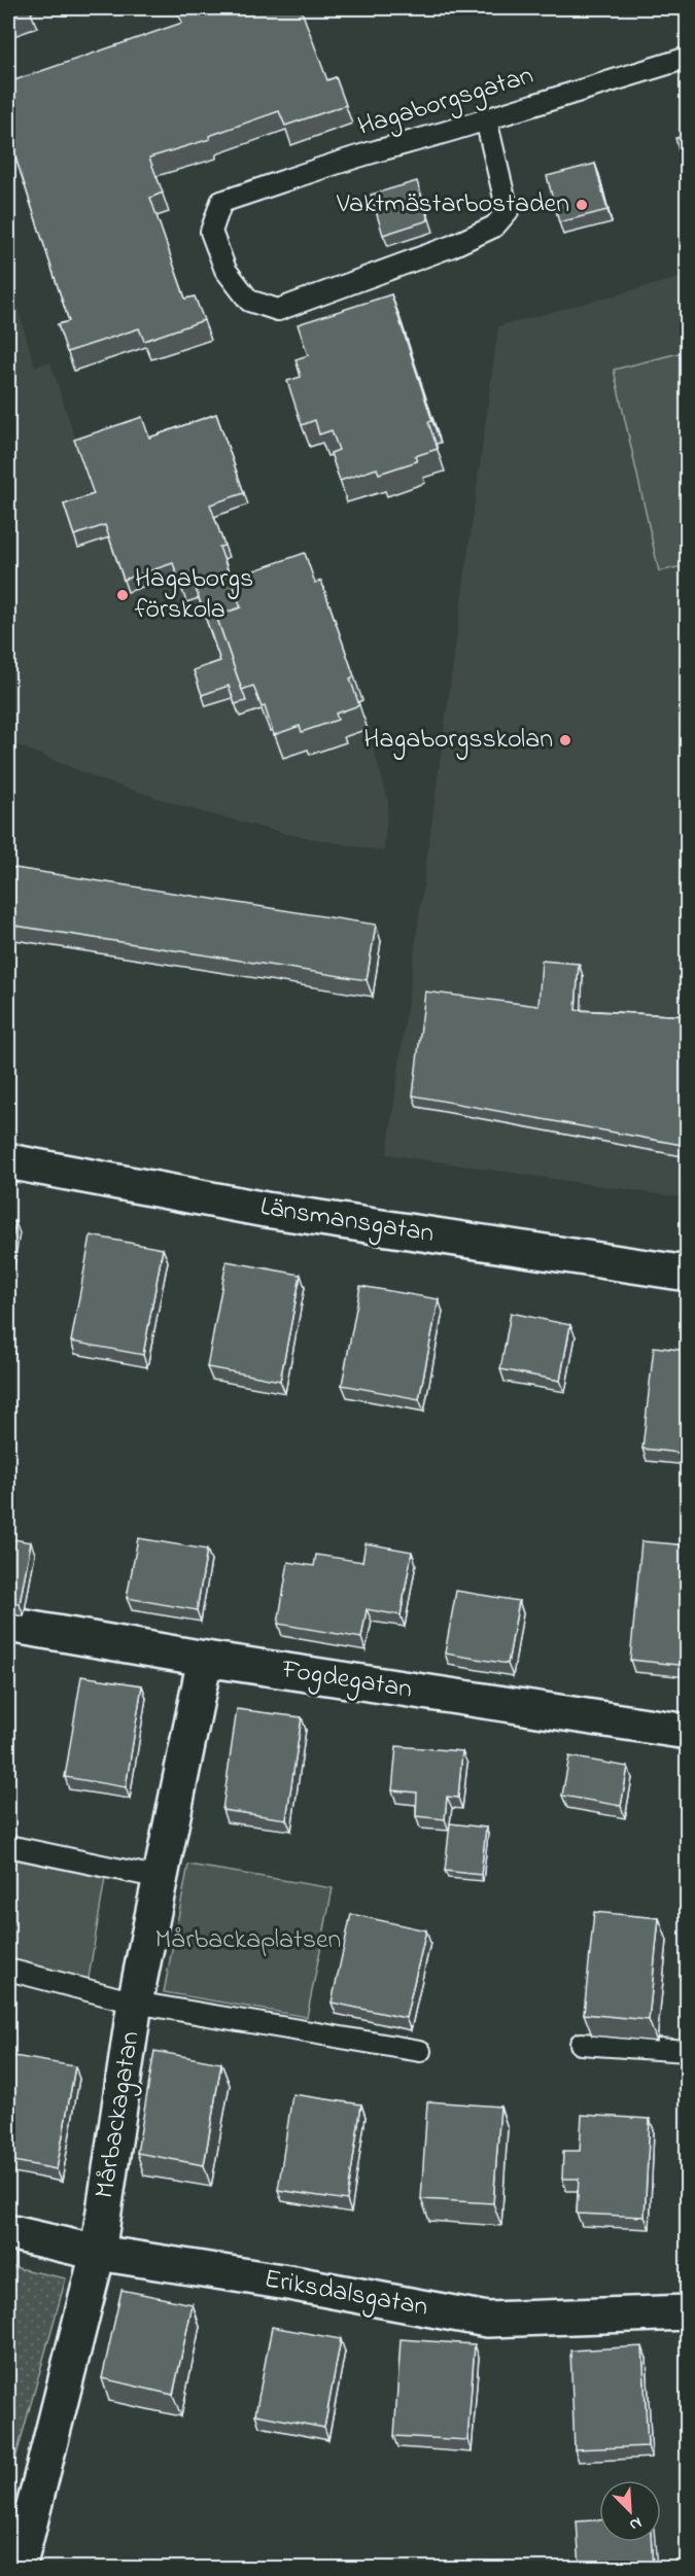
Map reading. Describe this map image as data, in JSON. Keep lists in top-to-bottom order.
{
  "streets": {
    "street": [
      "Länsmansgatan",
      "Fogdegatan",
      "Mårbackagatan",
      "Eriksdalsgatan"
    ],
    "lane": ["Hagaborgsgatan"]
  },
  "crossings": [
    ["Fogdegatan", "Mårbackagatan"],
    ["Mårbackagatan", "Eriksdalsgatan"]
  ],
  "parks": ["Mårbackaplatsen"],
  "places": ["Vaktmästarbostaden", "Hagaborgs förskola", "Hagaborgsskolan"],
  "north": "bottom right"
}
